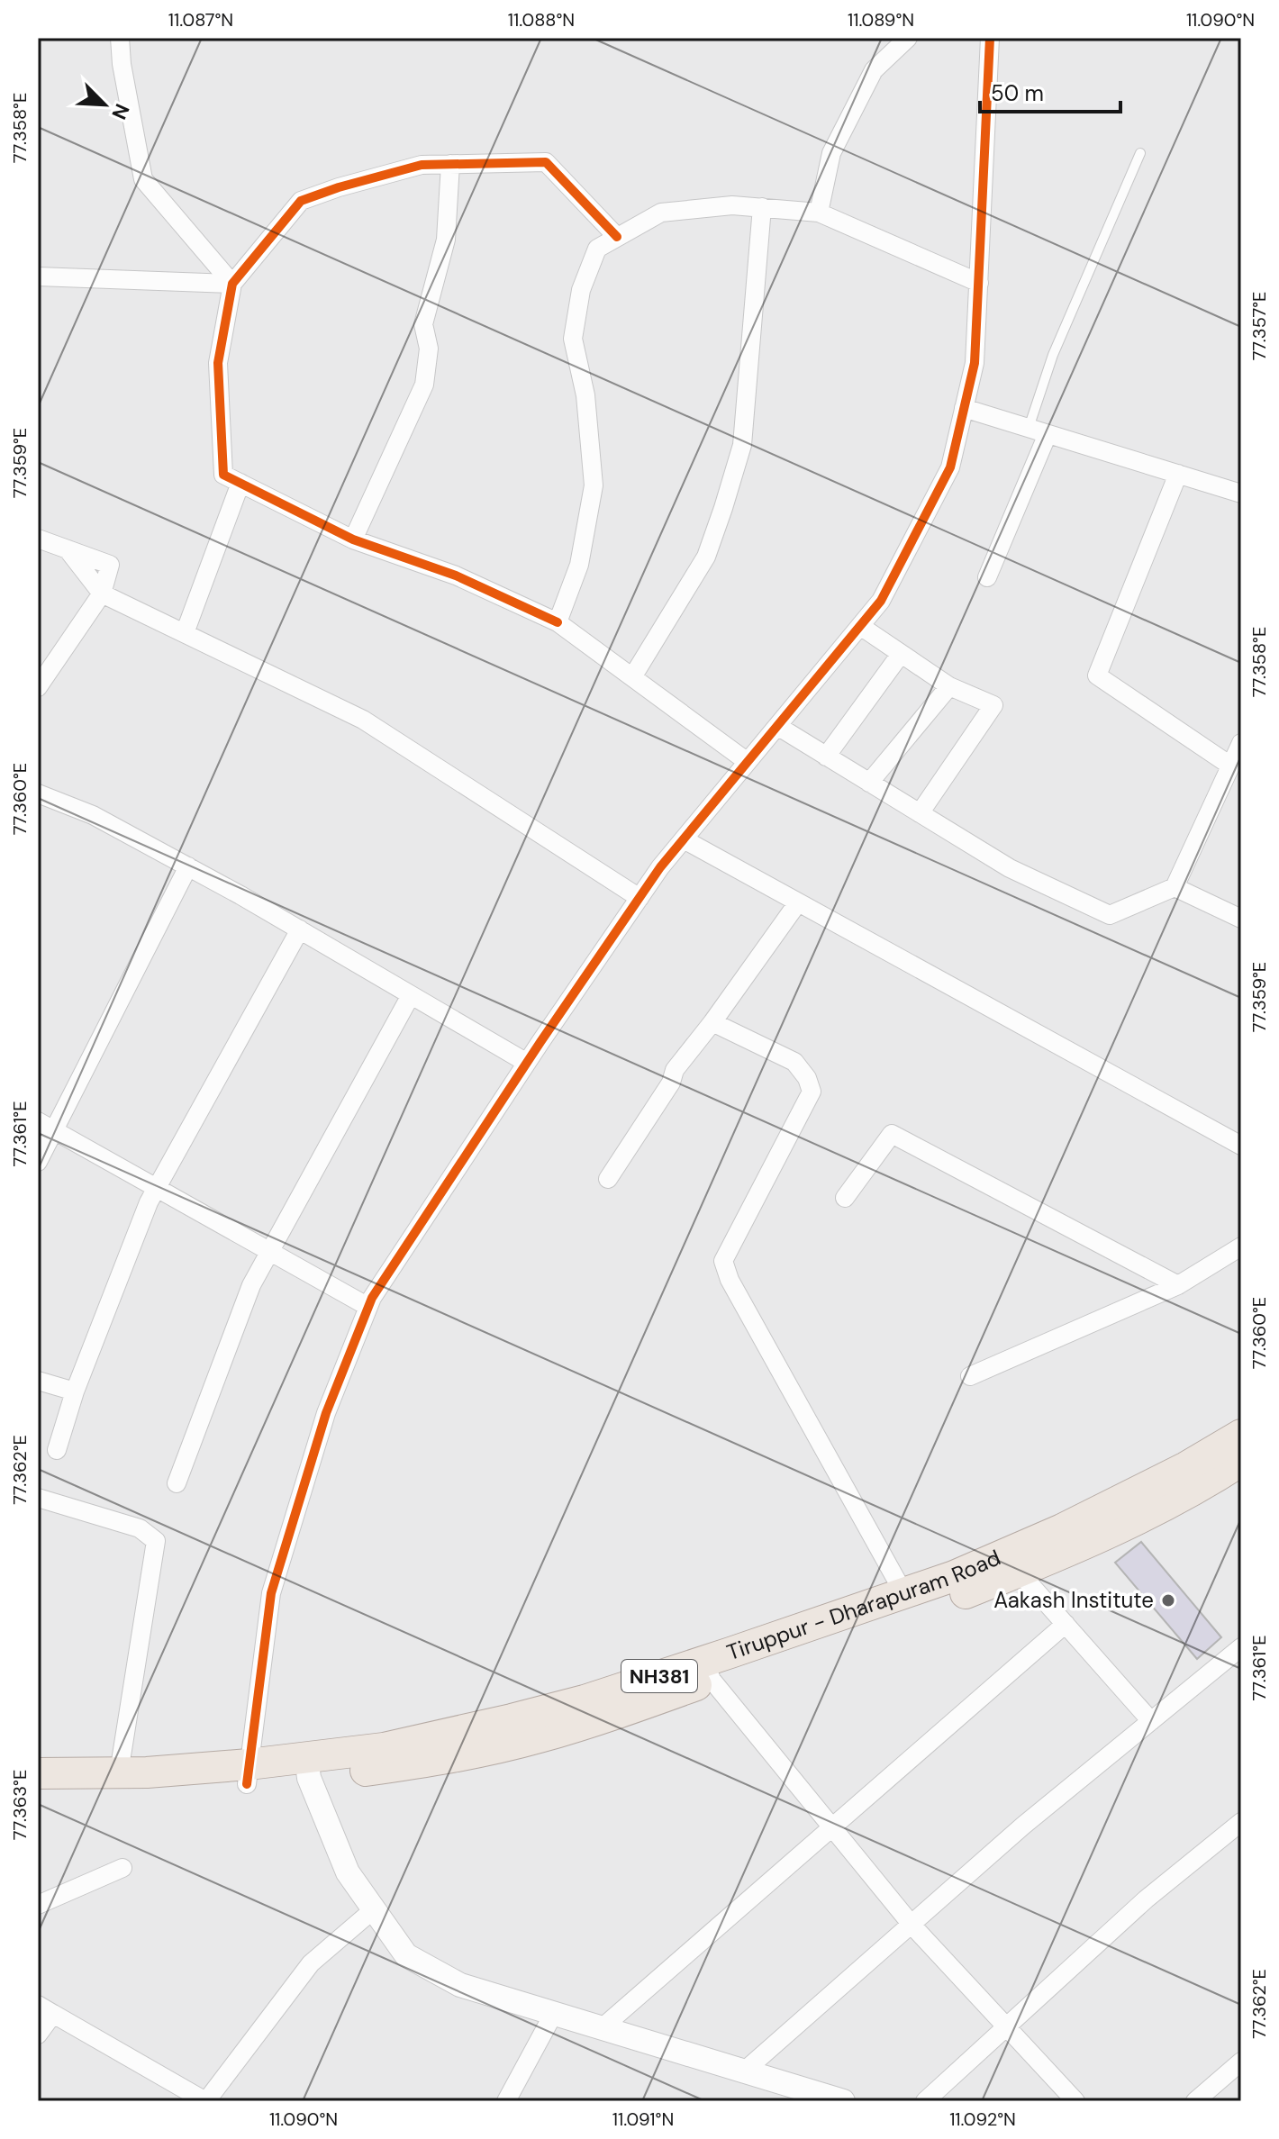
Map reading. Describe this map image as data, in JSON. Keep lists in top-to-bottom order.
{
  "streets": {
    "highway": ["Tiruppur - Dharapuram Road", "NH381"]
  },
  "crossings": [
    ["Tiruppur - Dharapuram Road", "NH381"]
  ],
  "places": ["Aakash Institute"],
  "scale_bar": "50 m",
  "north": "bottom right",
  "coordinates": [
    "11.087°N",
    "11.088°N",
    "11.089°N",
    "11.090°N",
    "77.358°E",
    "77.357°E",
    "77.359°E",
    "77.360°E",
    "77.361°E",
    "77.362°E",
    "77.363°E",
    "11.091°N",
    "11.092°N"
  ]
}
